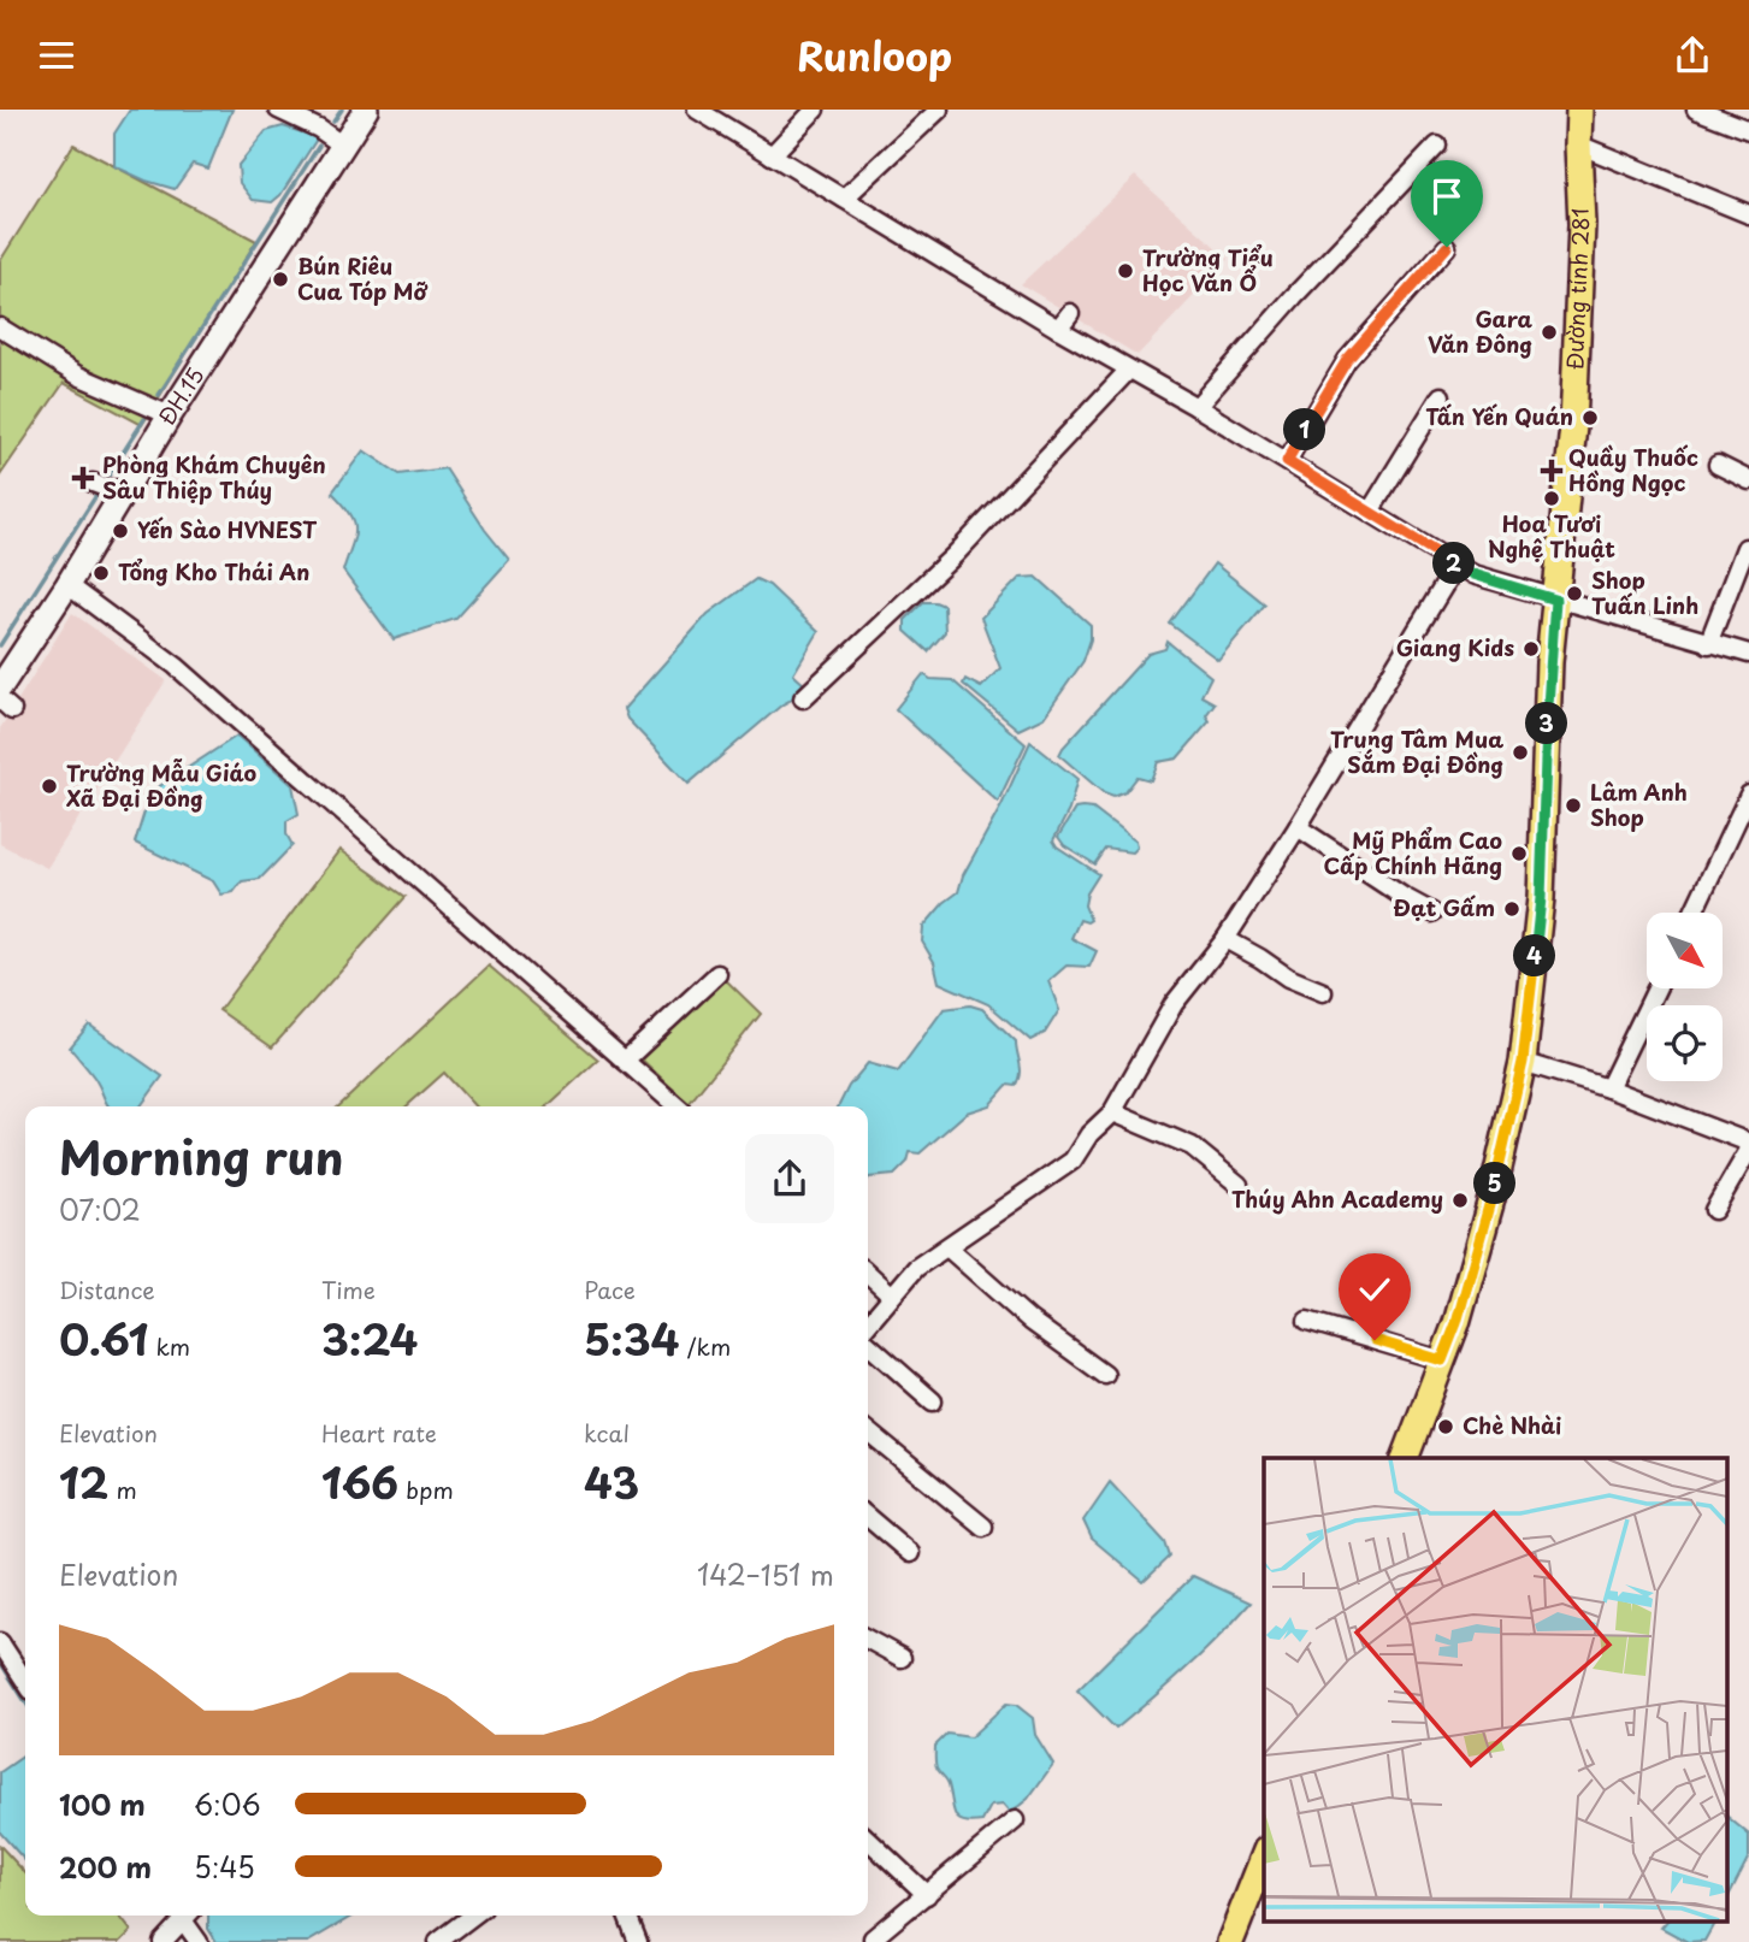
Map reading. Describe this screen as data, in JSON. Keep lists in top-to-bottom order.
{
  "streets": {
    "main road": ["Đường tỉnh 281", "ĐH.15"]
  },
  "places": {
    "other": [
      "Trường Tiểu Học Văn Ổ",
      "Bún Riêu Cua Tóp Mỡ",
      "Gara Văn Đông",
      "Tấn Yến Quán",
      "Hoa Tươi Nghệ Thuật",
      "Yến Sào HVNEST",
      "Tổng Kho Thái An",
      "Shop Tuấn Linh",
      "Giang Kids",
      "Trung Tâm Mua Sắm Đại Đồng",
      "Trường Mẫu Giáo Xã Đại Đồng",
      "Lâm Anh Shop",
      "Mỹ Phẩm Cao Cấp Chính Hãng",
      "Đạt Gấm",
      "Thúy Ahn Academy",
      "Chè Nhài"
    ],
    "health": ["Quầy Thuốc Hồng Ngọc", "Phòng Khám Chuyên Sâu Thiệp Thúy"]
  },
  "north": "bottom right",
  "page": {
    "header": "Runloop",
    "pins": [
      "1",
      "2",
      "3",
      "4",
      "5"
    ],
    "heading": ["Morning run", "07:02"],
    "stats": [
      ["Distance", "0.61 km"],
      ["Time", "3:24"],
      ["Pace", "5:34 /km"],
      ["Elevation", "12 m"],
      ["Heart rate", "166 bpm"],
      ["kcal", "43"]
    ],
    "chart": ["Elevation", "142–151 m"],
    "list": [
      {
        "name": "100 m",
        "note": "6:06"
      },
      {
        "name": "200 m",
        "note": "5:45"
      }
    ]
  }
}
